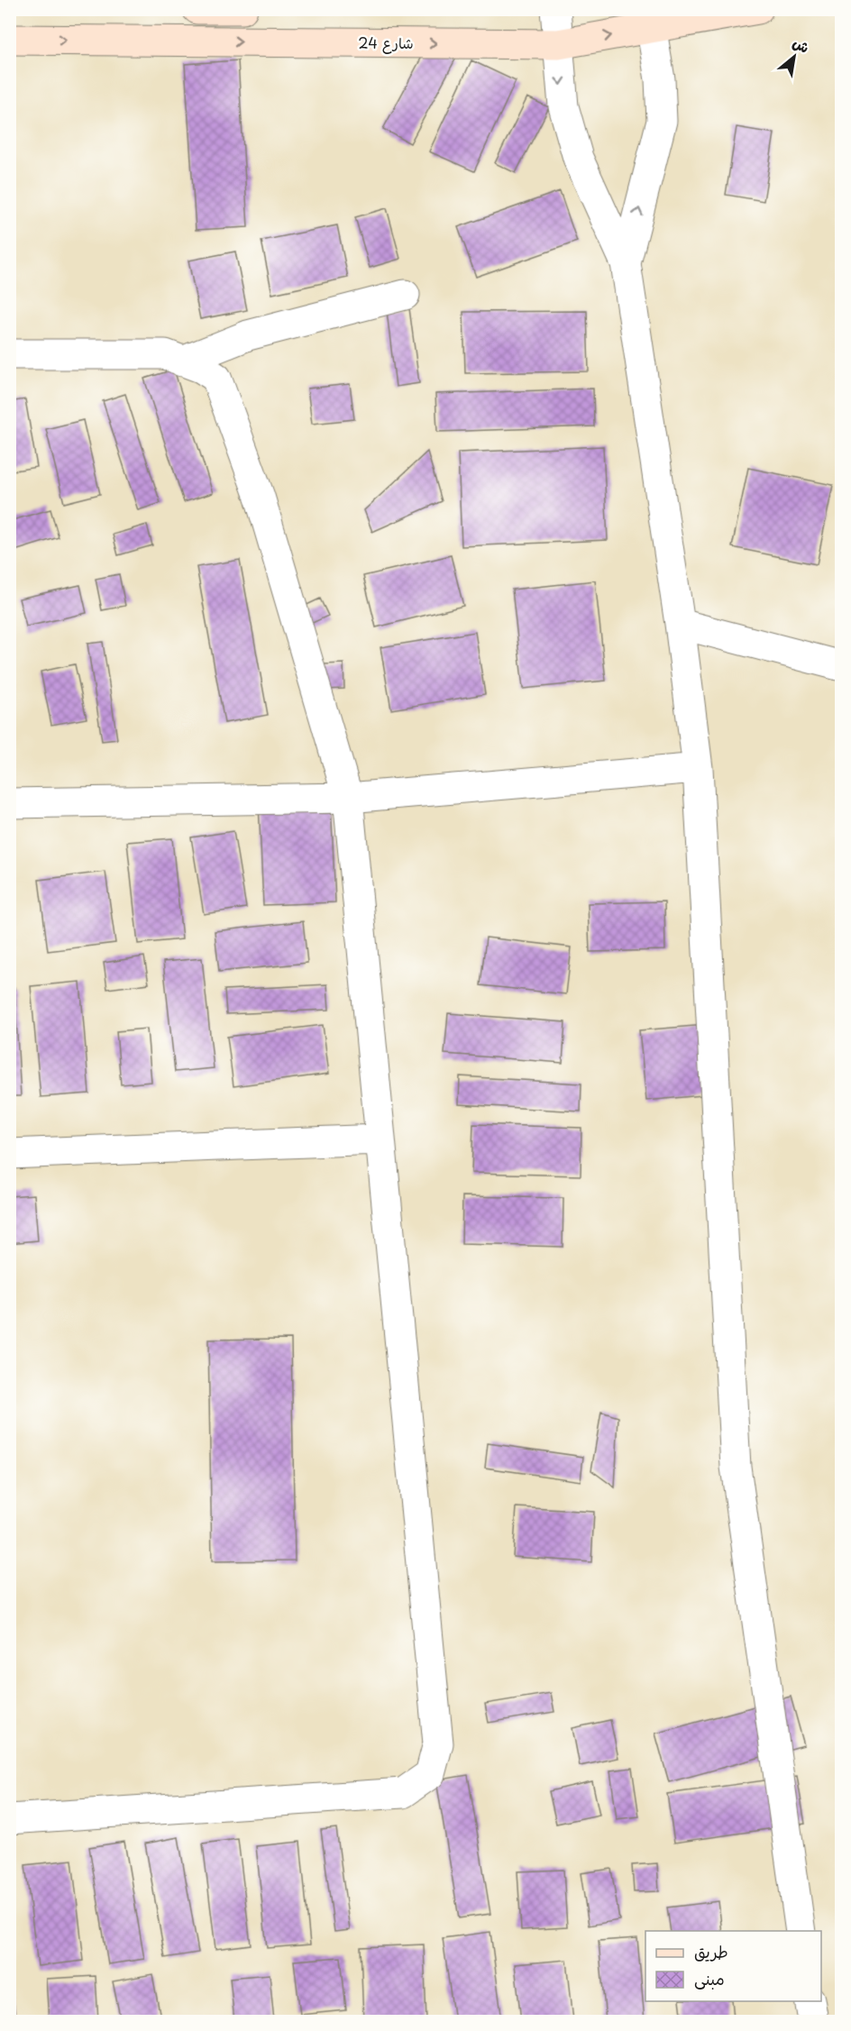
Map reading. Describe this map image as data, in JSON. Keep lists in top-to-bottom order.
{
  "streets": {
    "street": ["شارع 24"]
  },
  "one_way": ["شارع 24"],
  "legend": ["طريق", "مبنى"],
  "north": "top right"
}
